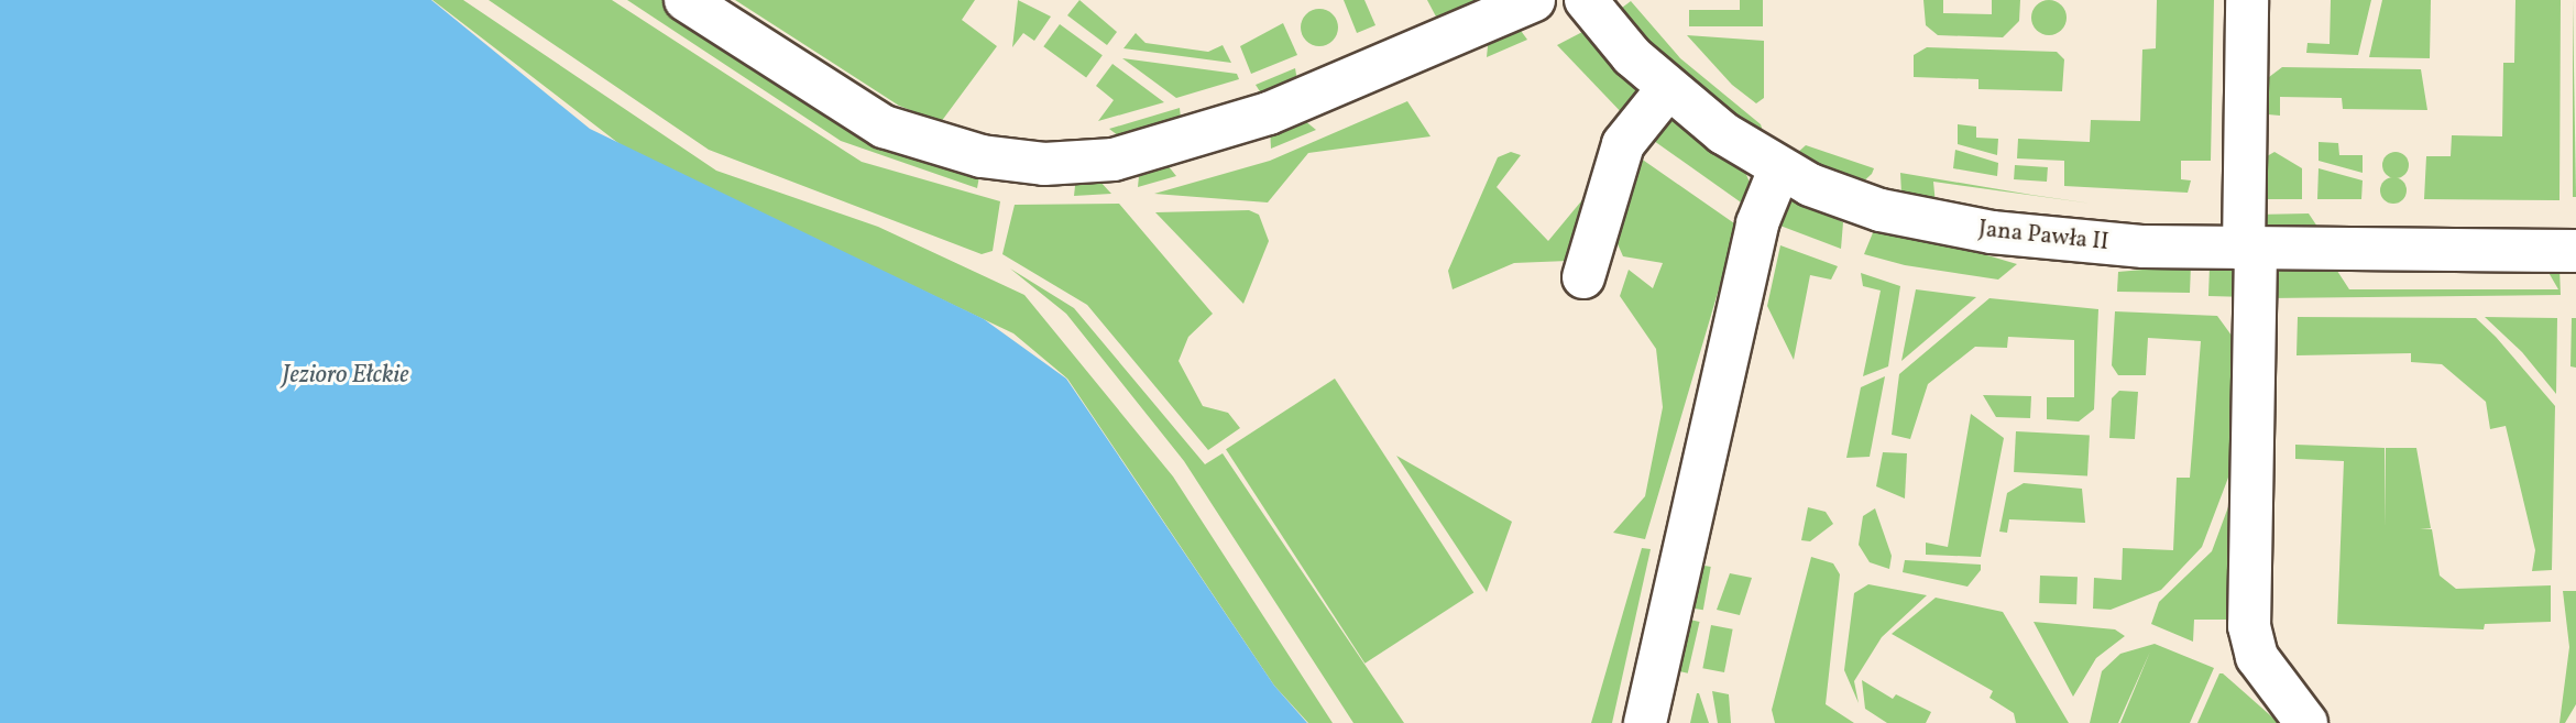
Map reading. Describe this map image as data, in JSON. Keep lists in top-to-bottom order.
{
  "streets": {
    "street": ["Jana Pawła II"]
  },
  "water": ["Jezioro Ełckie"]
}
